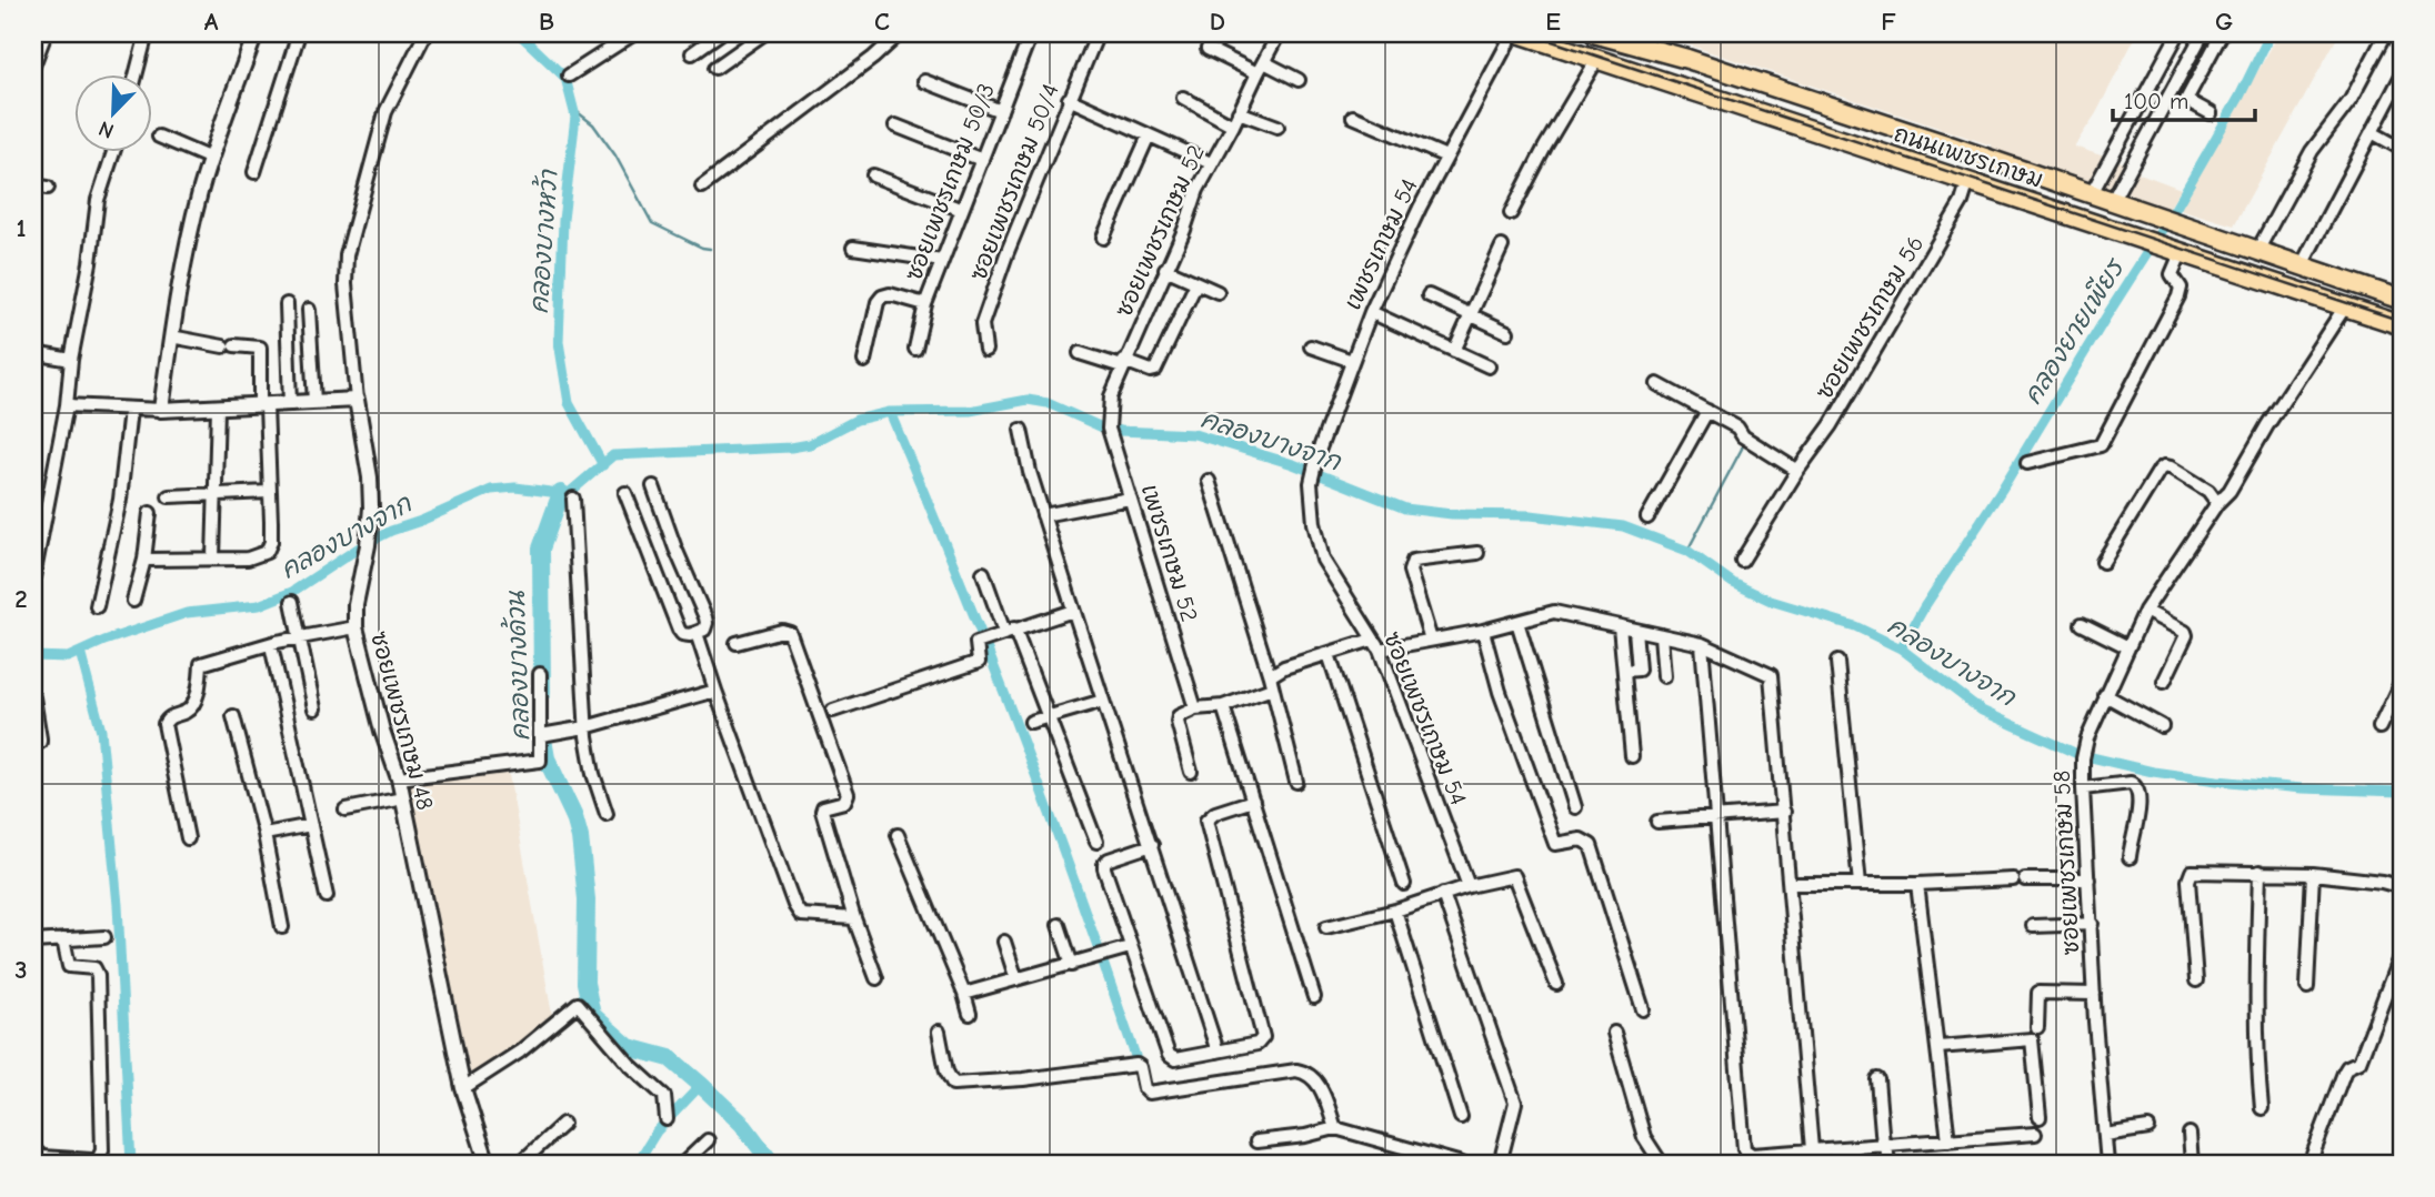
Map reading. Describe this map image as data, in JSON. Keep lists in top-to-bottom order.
{
  "streets": {
    "main road": ["ถนนเพชรเกษม"],
    "street": [
      "ซอยเพชรเกษม 50/3",
      "ซอยเพชรเกษม 50/4",
      "ซอยเพชรเกษม 52",
      "เพชรเกษม 54",
      "ซอยเพชรเกษม 56",
      "เพชรเกษม 52",
      "ซอยเพชรเกษม 54",
      "ซอยเพชรเกษม 48",
      "ซอยเพชรเกษม 58"
    ]
  },
  "crossings": [
    ["ถนนเพชรเกษม", "เพชรเกษม 54"],
    ["ถนนเพชรเกษม", "ซอยเพชรเกษม 56"],
    ["ถนนเพชรเกษม", "ซอยเพชรเกษม 58"],
    ["ซอยเพชรเกษม 52", "เพชรเกษม 52"],
    ["เพชรเกษม 54", "ซอยเพชรเกษม 54"]
  ],
  "water": [
    "คลองบางหว้า",
    "คลองยายเพียร",
    "คลองบางจาก",
    "คลองบางด้วน"
  ],
  "scale_bar": "100 m",
  "north": "bottom left",
  "grid": {
    "columns": [
      "A",
      "B",
      "C",
      "D",
      "E",
      "F",
      "G"
    ],
    "rows": ["1", "2", "3"]
  }
}
